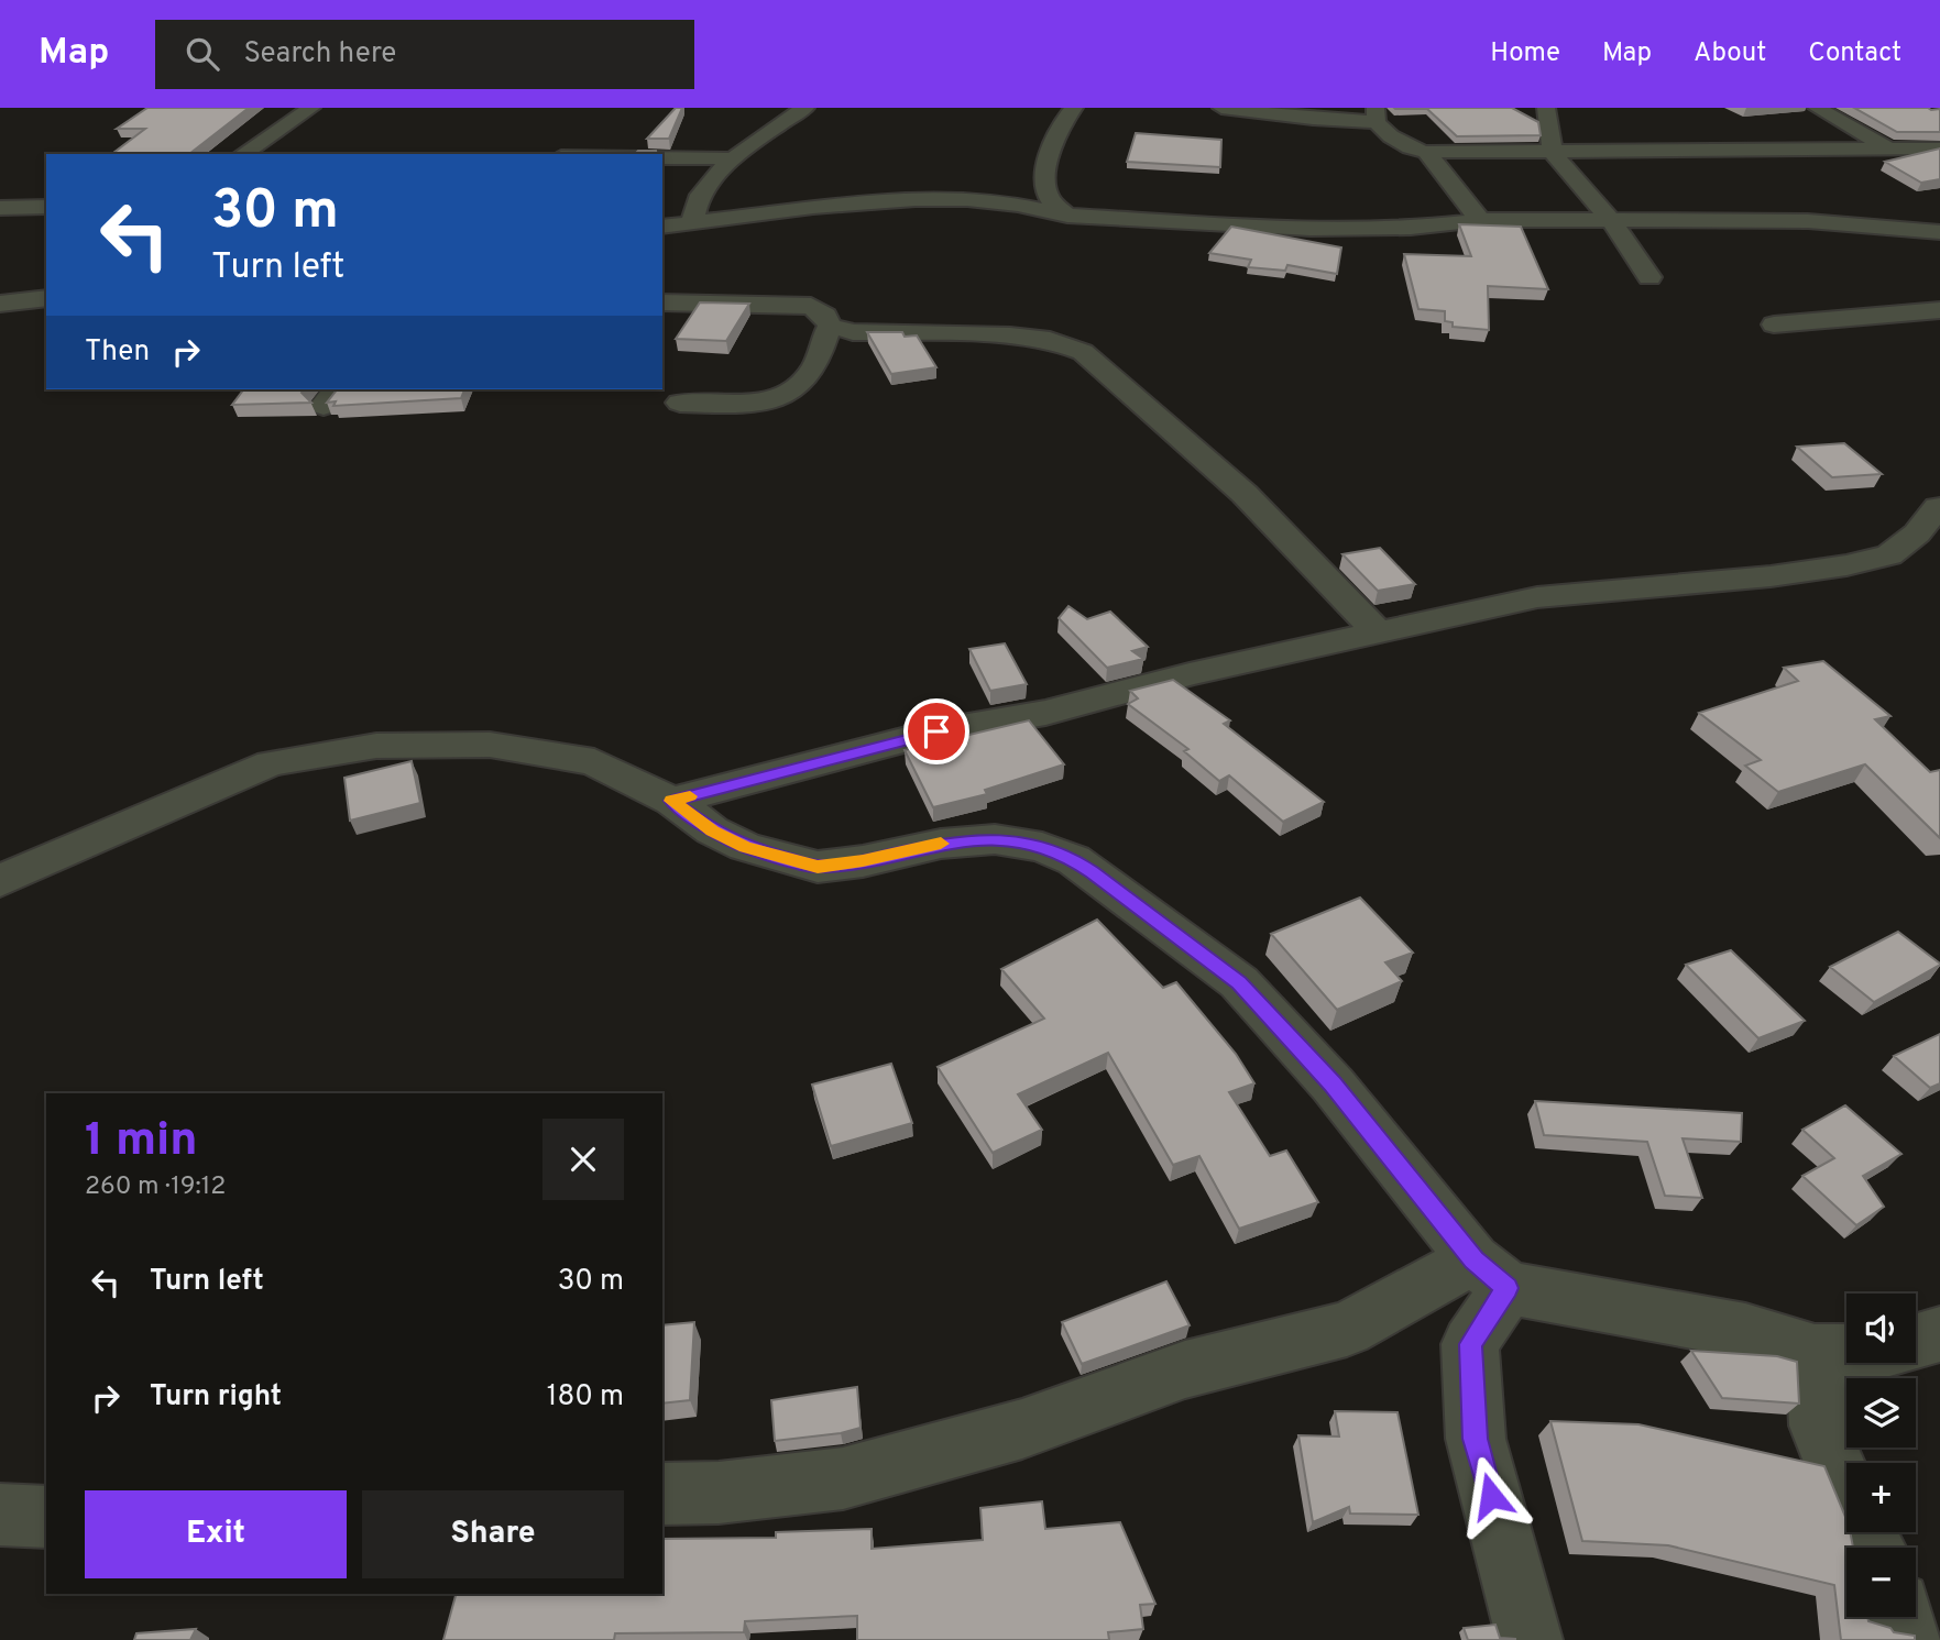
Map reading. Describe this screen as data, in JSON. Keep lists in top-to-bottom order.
{
  "page": {
    "header": "Map",
    "search": "Search here",
    "nav": [
      "Home",
      "Map",
      "About",
      "Contact"
    ],
    "turn": ["30 m", "Turn left"],
    "then": "Then",
    "heading": ["1 min", "260 m · 19:12"],
    "list": [
      {
        "name": "Turn left",
        "value": "30 m"
      },
      {
        "name": "Turn right",
        "value": "180 m"
      }
    ],
    "map_buttons": ["+", "−"],
    "buttons": ["Exit", "Share"]
  }
}
